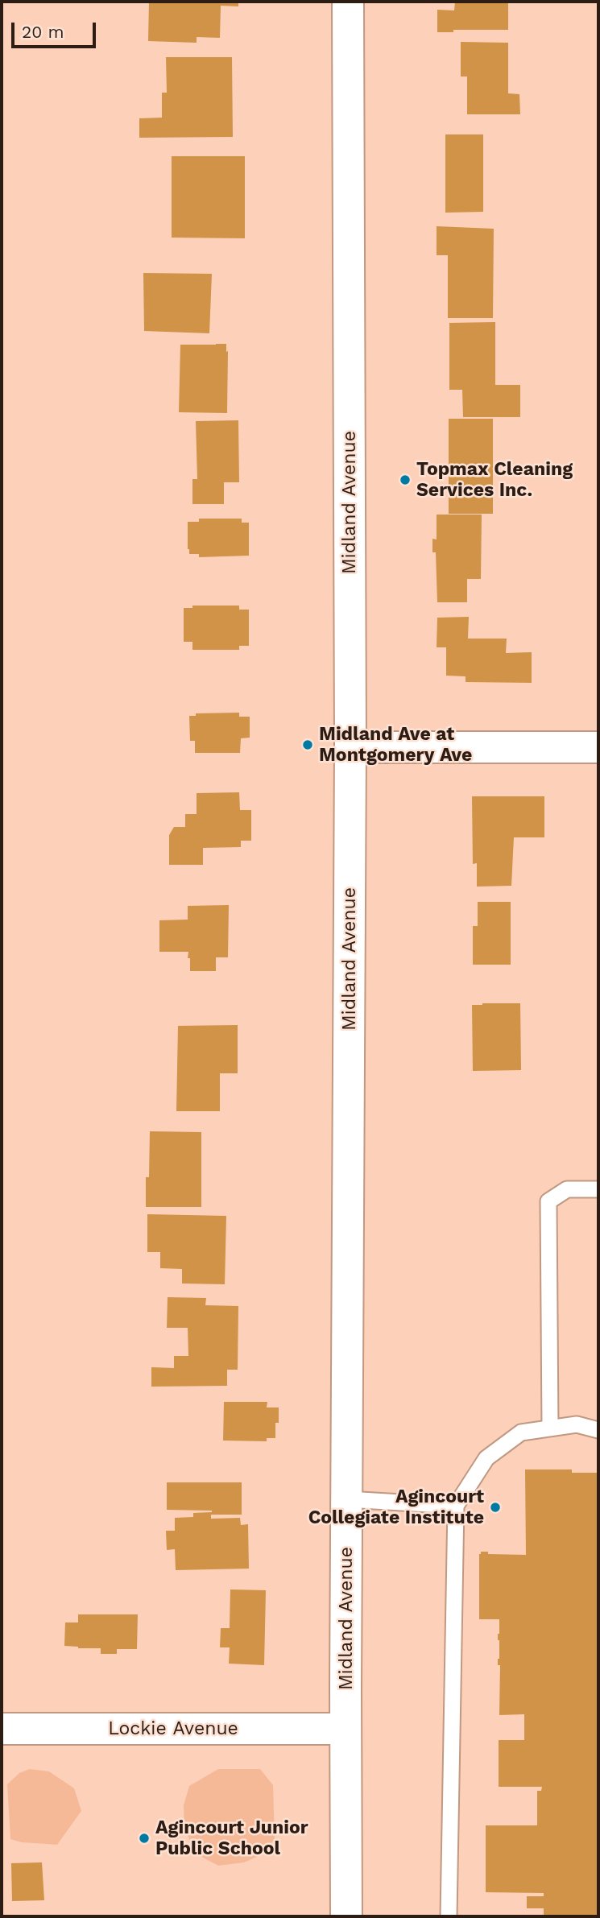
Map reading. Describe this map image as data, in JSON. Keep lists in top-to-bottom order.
{
  "streets": {
    "main road": ["Midland Avenue", "Lockie Avenue"]
  },
  "crossings": [
    ["Midland Avenue", "Lockie Avenue"]
  ],
  "places": [
    "Topmax Cleaning Services Inc.",
    "Midland Ave at Montgomery Ave",
    "Agincourt Collegiate Institute",
    "Agincourt Junior Public School"
  ],
  "scale_bar": "20 m"
}
